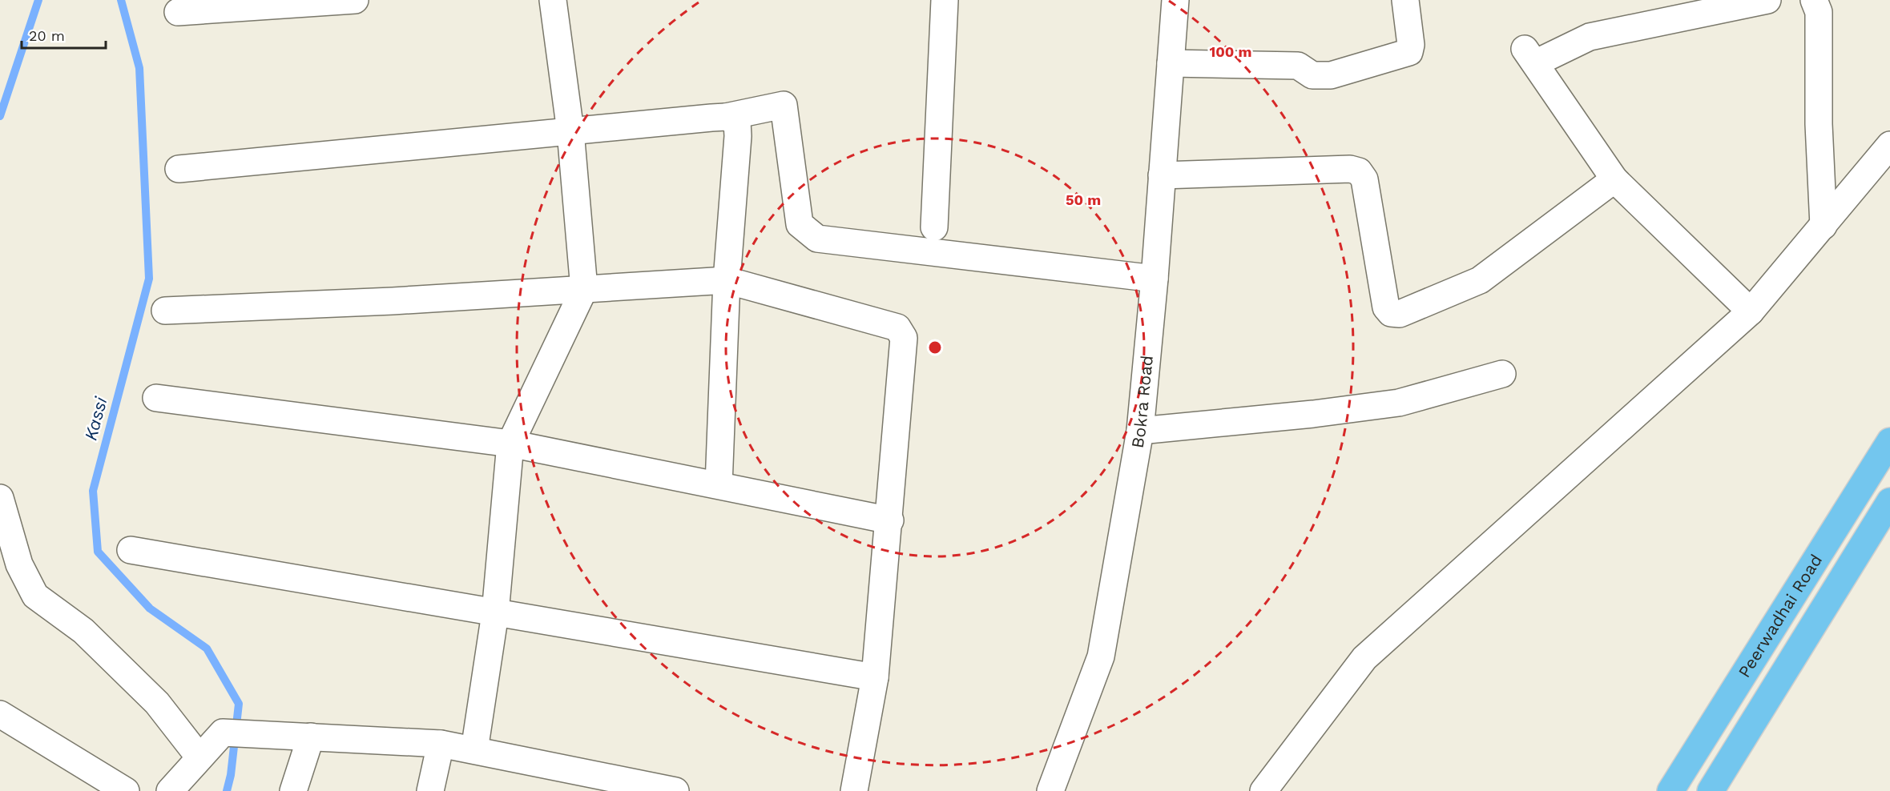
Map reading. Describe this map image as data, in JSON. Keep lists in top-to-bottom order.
{
  "streets": {
    "main road": ["Peerwadhai Road"],
    "street": ["Bokra Road"]
  },
  "water": ["Kassi"],
  "scale_bar": "20 m",
  "rings": ["100 m", "50 m"]
}
